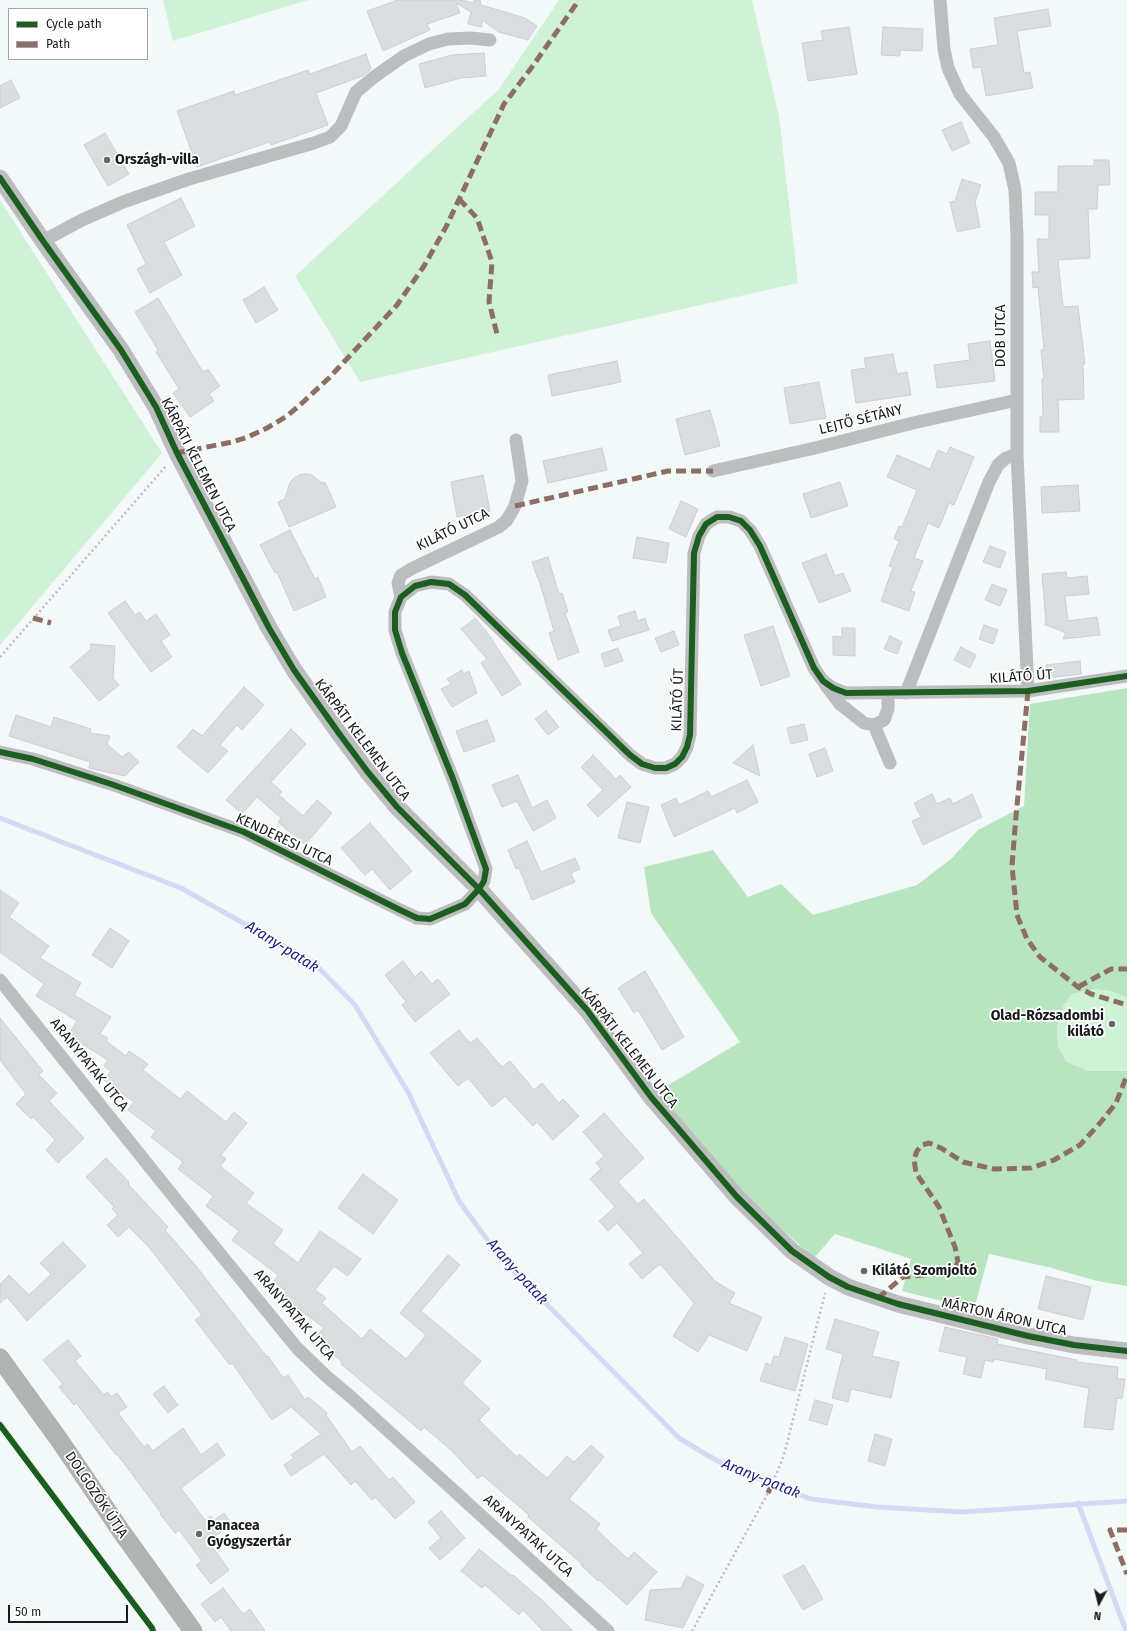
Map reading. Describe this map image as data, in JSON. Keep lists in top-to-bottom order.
{
  "streets": {
    "main road": ["DOLGOZÓK ÚTJA"],
    "street": [
      "DOB UTCA",
      "LEJTŐ SÉTÁNY",
      "KÁRPÁTI KELEMEN UTCA",
      "KILÁTÓ UTCA",
      "KILÁTÓ ÚT",
      "KENDERESI UTCA",
      "ARANYPATAK UTCA",
      "MÁRTON ÁRON UTCA"
    ]
  },
  "crossings": [
    ["DOB UTCA", "LEJTŐ SÉTÁNY"],
    ["DOB UTCA", "KILÁTÓ ÚT"],
    ["KÁRPÁTI KELEMEN UTCA", "KENDERESI UTCA"],
    ["KÁRPÁTI KELEMEN UTCA", "MÁRTON ÁRON UTCA"],
    ["KILÁTÓ UTCA", "KILÁTÓ ÚT"]
  ],
  "water": ["Arany-patak"],
  "places": [
    "Országh-villa",
    "Olad-Rózsadombi kilátó",
    "Kilátó Szomjoltó",
    "Panacea Gyógyszertár"
  ],
  "legend": ["Cycle path", "Path"],
  "scale_bar": "50 m",
  "north": "bottom"
}
